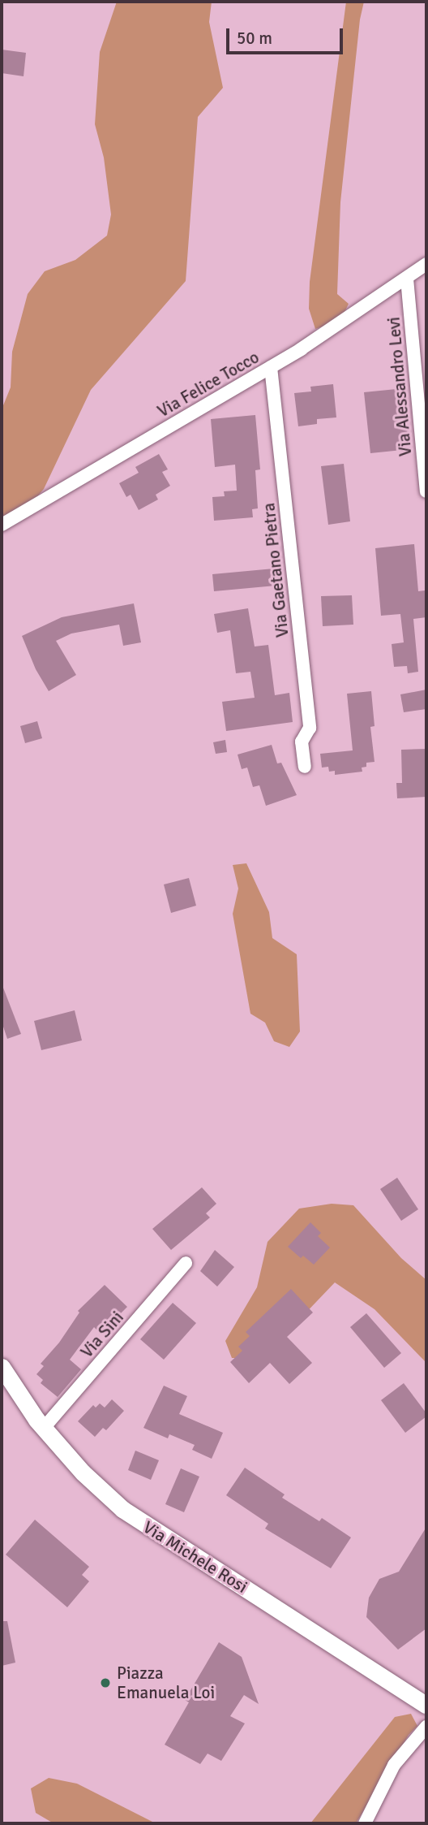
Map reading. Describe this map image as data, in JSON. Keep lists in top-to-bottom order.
{
  "streets": {
    "street": [
      "Via Felice Tocco",
      "Via Alessandro Levi",
      "Via Gaetano Pietra",
      "Via Sini",
      "Via Michele Rosi"
    ]
  },
  "crossings": [
    ["Via Felice Tocco", "Via Alessandro Levi"],
    ["Via Felice Tocco", "Via Gaetano Pietra"],
    ["Via Sini", "Via Michele Rosi"]
  ],
  "places": ["Piazza Emanuela Loi"],
  "scale_bar": "50 m"
}
